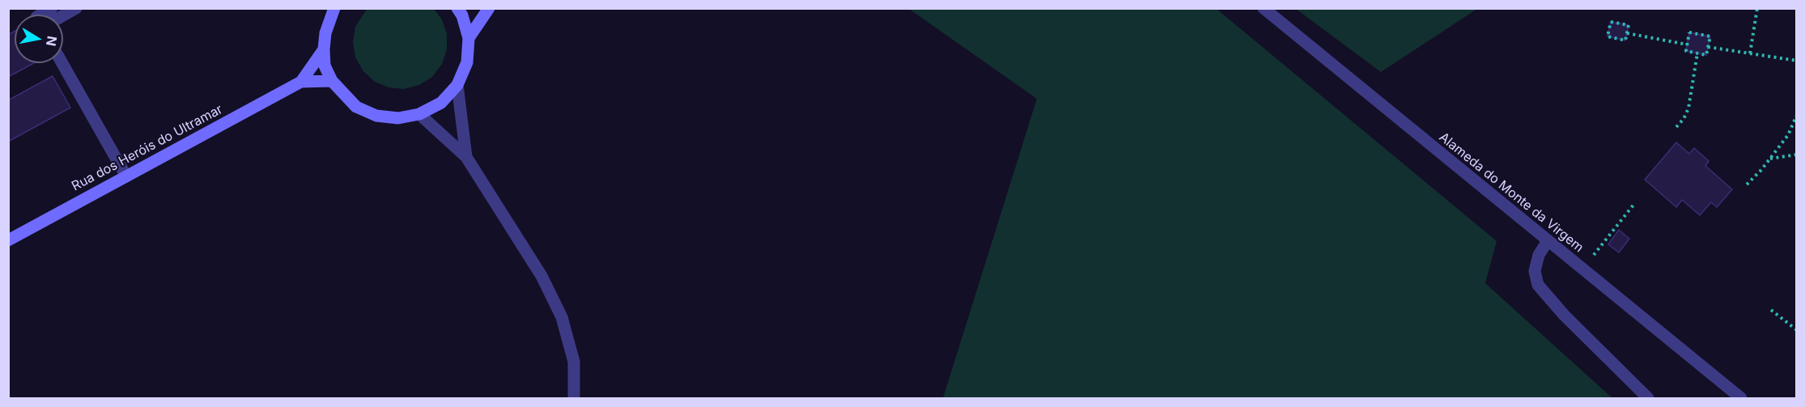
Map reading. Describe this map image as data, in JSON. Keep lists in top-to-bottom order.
{
  "streets": {
    "main road": ["Rua dos Heróis do Ultramar"],
    "street": ["Alameda do Monte da Virgem"]
  },
  "north": "right"
}
